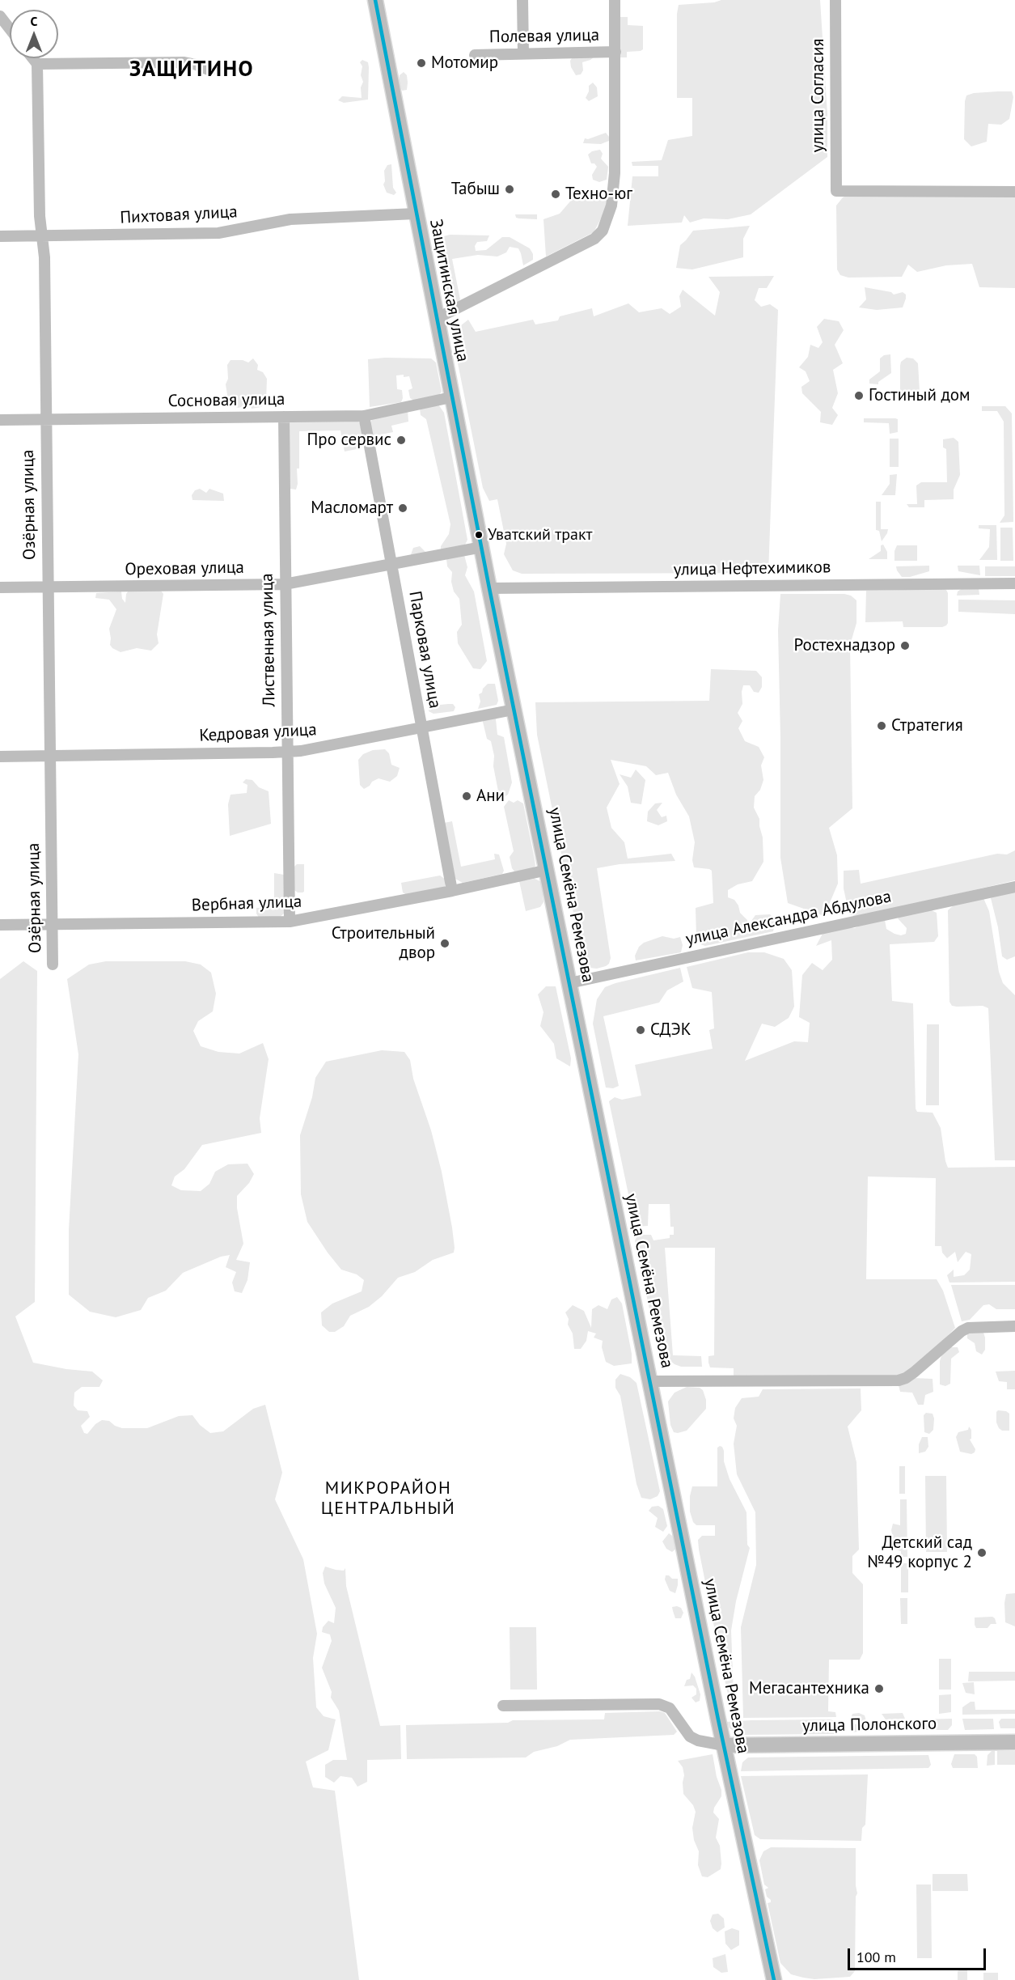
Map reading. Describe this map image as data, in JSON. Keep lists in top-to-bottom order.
{
  "streets": {
    "main road": ["Защитинская улица", "улица Семёна Ремезова", "улица Полонского"],
    "street": [
      "Полевая улица",
      "улица Согласия",
      "Пихтовая улица",
      "Сосновая улица",
      "Озёрная улица",
      "Ореховая улица",
      "улица Нефтехимиков",
      "Лиственная улица",
      "Парковая улица",
      "Кедровая улица",
      "Вербная улица",
      "улица Александра Абдулова"
    ]
  },
  "crossings": [
    ["Пихтовая улица", "Защитинская улица"],
    ["Пихтовая улица", "Озёрная улица"],
    ["Защитинская улица", "Сосновая улица"],
    ["Защитинская улица", "Ореховая улица"],
    ["Защитинская улица", "улица Нефтехимиков"],
    ["Защитинская улица", "улица Семёна Ремезова"],
    ["Сосновая улица", "Озёрная улица"],
    ["Сосновая улица", "Лиственная улица"],
    ["Сосновая улица", "Парковая улица"],
    ["Озёрная улица", "Ореховая улица"],
    ["Озёрная улица", "Кедровая улица"],
    ["Озёрная улица", "Вербная улица"],
    ["Ореховая улица", "Лиственная улица"],
    ["Ореховая улица", "Парковая улица"],
    ["улица Нефтехимиков", "улица Семёна Ремезова"],
    ["Лиственная улица", "Кедровая улица"],
    ["Лиственная улица", "Вербная улица"],
    ["Парковая улица", "Кедровая улица"],
    ["Парковая улица", "Вербная улица"],
    ["Кедровая улица", "улица Семёна Ремезова"],
    ["улица Семёна Ремезова", "Вербная улица"],
    ["улица Семёна Ремезова", "улица Александра Абдулова"],
    ["улица Семёна Ремезова", "улица Полонского"]
  ],
  "districts": ["ЗАЩИТИНО", "МИКРОРАЙОН ЦЕНТРАЛЬНЫЙ"],
  "places": [
    "Мотомир",
    "Табыш",
    "Техно-юг",
    "Гостиный дом",
    "Про сервис",
    "Масломарт",
    "Уватский тракт",
    "Ростехнадзор",
    "Стратегия",
    "Ани",
    "Строительный двор",
    "СДЭК",
    "Детский сад №49 корпус 2",
    "Мегасантехника"
  ],
  "scale_bar": "100 m",
  "north": "top"
}
